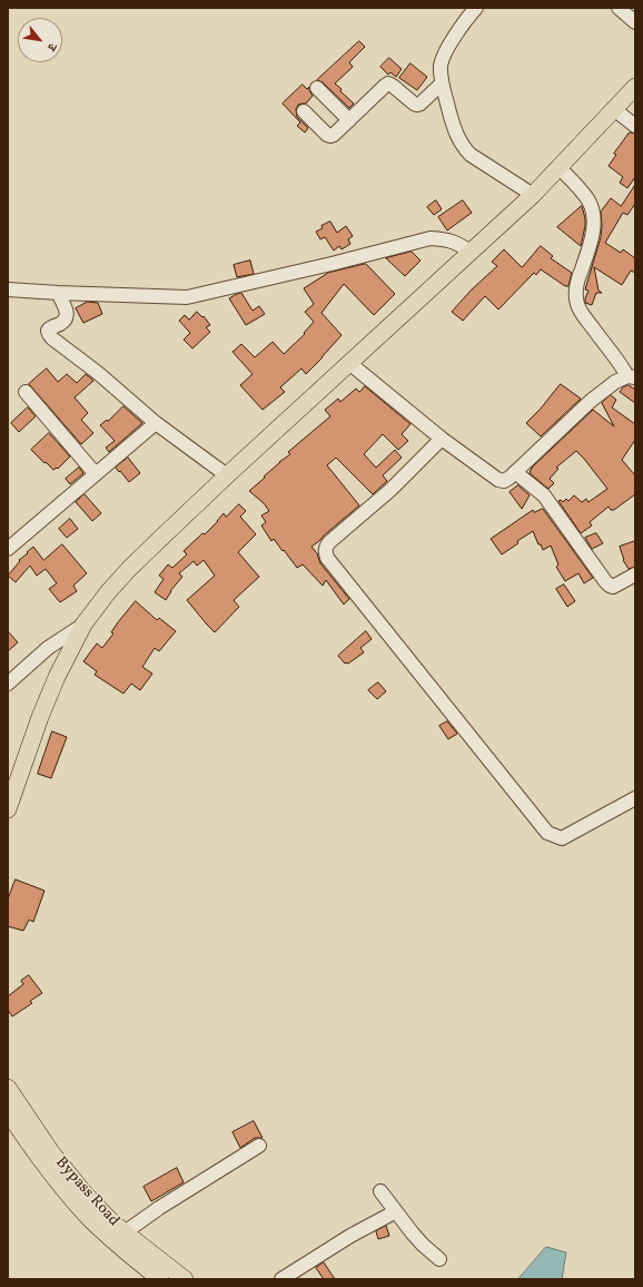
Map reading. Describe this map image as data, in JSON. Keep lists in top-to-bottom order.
{
  "streets": {
    "main road": ["Bypass Road"]
  },
  "north": "bottom right"
}
